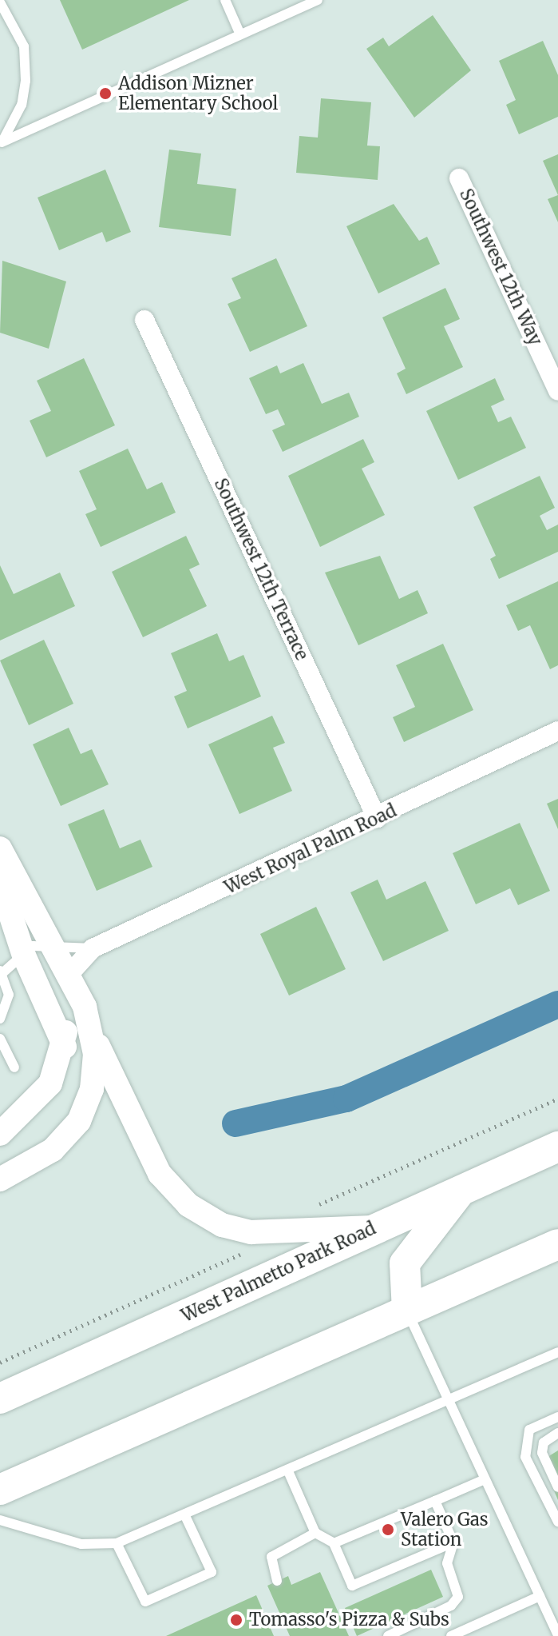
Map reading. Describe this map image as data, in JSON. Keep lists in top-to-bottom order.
{
  "streets": {
    "main road": ["West Palmetto Park Road"],
    "street": ["Southwest 12th Way", "Southwest 12th Terrace", "West Royal Palm Road"]
  },
  "crossings": [
    ["Southwest 12th Terrace", "West Royal Palm Road"]
  ],
  "places": ["Addison Mizner Elementary School", "Valero Gas Station", "Tomasso's Pizza & Subs"]
}
